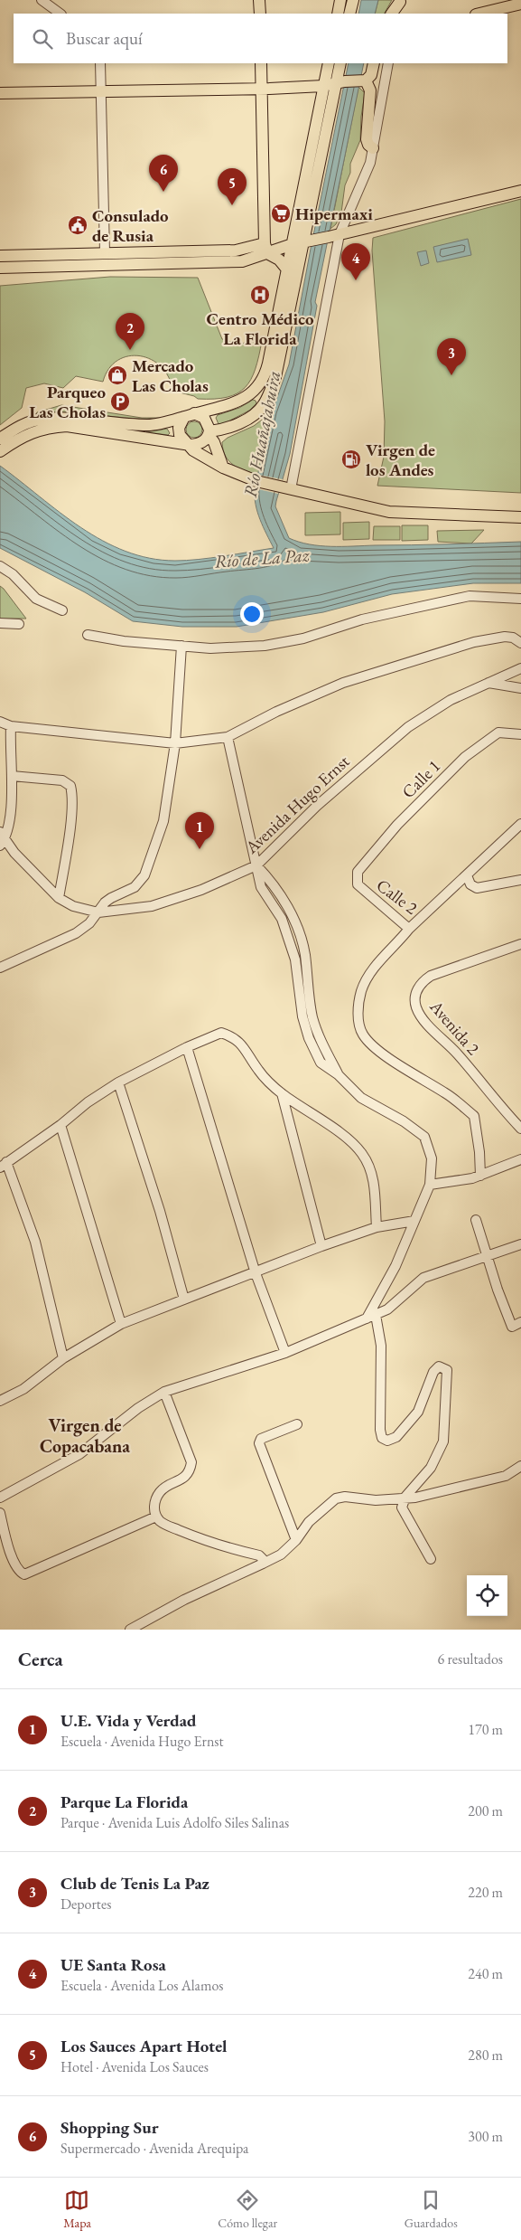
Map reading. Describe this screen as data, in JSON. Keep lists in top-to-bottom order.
{
  "streets": {
    "street": [
      "Calle 1",
      "Avenida Hugo Ernst",
      "Calle 2",
      "Avenida 2"
    ]
  },
  "crossings": [
    ["Calle 1", "Calle 2"]
  ],
  "districts": ["Virgen de Copacabana"],
  "water": ["Río Huañajahuira", "Río de La Paz"],
  "places": {
    "supermarket": ["Hipermaxi"],
    "public building": ["Consulado de Rusia"],
    "hospital": ["Centro Médico La Florida"],
    "shop": ["Mercado Las Cholas"],
    "parking": ["Parqueo Las Cholas"],
    "fuel station": ["Virgen de los Andes"]
  },
  "page": {
    "search": "Buscar aquí",
    "pins": [
      "6",
      "5",
      "4",
      "2",
      "3",
      "1"
    ],
    "heading": ["Cerca", "6 resultados"],
    "list": [
      {
        "mark": "1",
        "name": "U.E. Vida y Verdad",
        "note": "Escuela · Avenida Hugo Ernst",
        "value": "170 m"
      },
      {
        "mark": "2",
        "name": "Parque La Florida",
        "note": "Parque · Avenida Luis Adolfo Siles Salinas",
        "value": "200 m"
      },
      {
        "mark": "3",
        "name": "Club de Tenis La Paz",
        "note": "Deportes",
        "value": "220 m"
      },
      {
        "mark": "4",
        "name": "UE Santa Rosa",
        "note": "Escuela · Avenida Los Alamos",
        "value": "240 m"
      },
      {
        "mark": "5",
        "name": "Los Sauces Apart Hotel",
        "note": "Hotel · Avenida Los Sauces",
        "value": "280 m"
      },
      {
        "mark": "6",
        "name": "Shopping Sur",
        "note": "Supermercado · Avenida Arequipa",
        "value": "300 m"
      }
    ],
    "nav": ["Mapa", "Cómo llegar", "Guardados"]
  }
}
